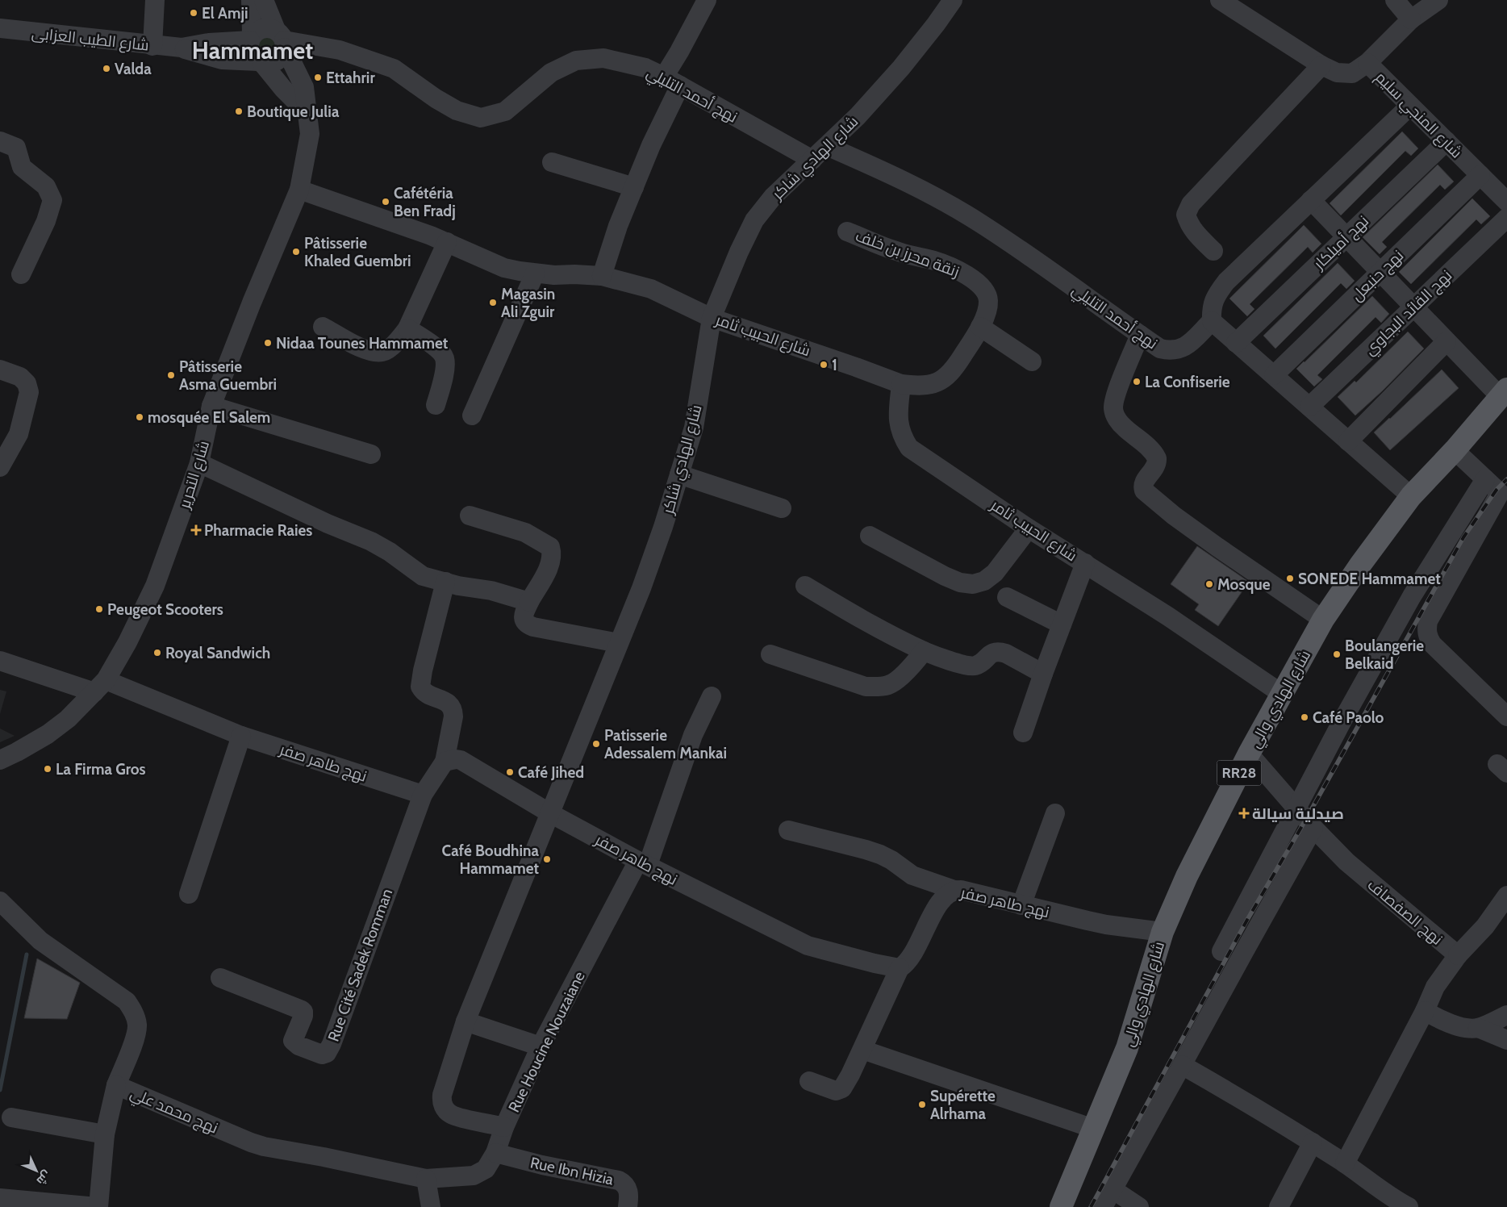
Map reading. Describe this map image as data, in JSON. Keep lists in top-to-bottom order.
{
  "streets": {
    "main road": ["شارع الهادي والي", "RR28"],
    "street": [
      "شارع الطيب العزابى",
      "نهج أحمد التليلي",
      "شارع المنجي سليم",
      "شارع الهادي شاكر",
      "نهج أميلكار",
      "زنقة محرز بن خلف",
      "نهج حنبعل",
      "نهج القائد البجاوي",
      "شارع الحبيب ثامر",
      "شارع التحرير",
      "نهج طاهر صفر",
      "نهج الصفصاف",
      "Rue Cité Sadek Romman",
      "Rue Houcine Nouzaiane",
      "نهج محمد علي",
      "Rue Ibn Hizia"
    ]
  },
  "crossings": [
    ["شارع الطيب العزابى", "نهج أحمد التليلي"],
    ["شارع الطيب العزابى", "شارع التحرير"],
    ["نهج أحمد التليلي", "شارع الهادي شاكر"],
    ["نهج أحمد التليلي", "شارع التحرير"],
    ["شارع المنجي سليم", "نهج أميلكار"],
    ["شارع المنجي سليم", "نهج حنبعل"],
    ["شارع الهادي شاكر", "شارع الحبيب ثامر"],
    ["شارع الهادي شاكر", "نهج طاهر صفر"],
    ["شارع الهادي شاكر", "Rue Houcine Nouzaiane"],
    ["زنقة محرز بن خلف", "شارع الحبيب ثامر"],
    ["شارع الحبيب ثامر", "شارع التحرير"],
    ["شارع الحبيب ثامر", "شارع الهادي والي"],
    ["شارع التحرير", "نهج طاهر صفر"],
    ["شارع الهادي والي", "نهج طاهر صفر"],
    ["شارع الهادي والي", "نهج الصفصاف"],
    ["نهج طاهر صفر", "Rue Cité Sadek Romman"],
    ["نهج طاهر صفر", "Rue Houcine Nouzaiane"],
    ["Rue Houcine Nouzaiane", "نهج محمد علي"],
    ["Rue Houcine Nouzaiane", "Rue Ibn Hizia"]
  ],
  "districts": ["Hammamet"],
  "places": {
    "other": [
      "El Amji",
      "Valda",
      "Ettahrir",
      "Boutique Julia",
      "Cafétéria Ben Fradj",
      "Pâtisserie Khaled Guembri",
      "Magasin Ali Zguir",
      "Nidaa Tounes Hammamet",
      "1",
      "Pâtisserie Asma Guembri",
      "La Confiserie",
      "mosquée El Salem",
      "SONEDE Hammamet",
      "Mosque",
      "Peugeot Scooters",
      "Royal Sandwich",
      "Boulangerie Belkaid",
      "Café Paolo",
      "Patisserie Adessalem Mankai",
      "La Firma Gros",
      "Café Jihed",
      "Café Boudhina Hammamet",
      "Supérette Alrhama"
    ],
    "health": ["Pharmacie Raies", "صيدلية سيالة"]
  },
  "north": "bottom right"
}
